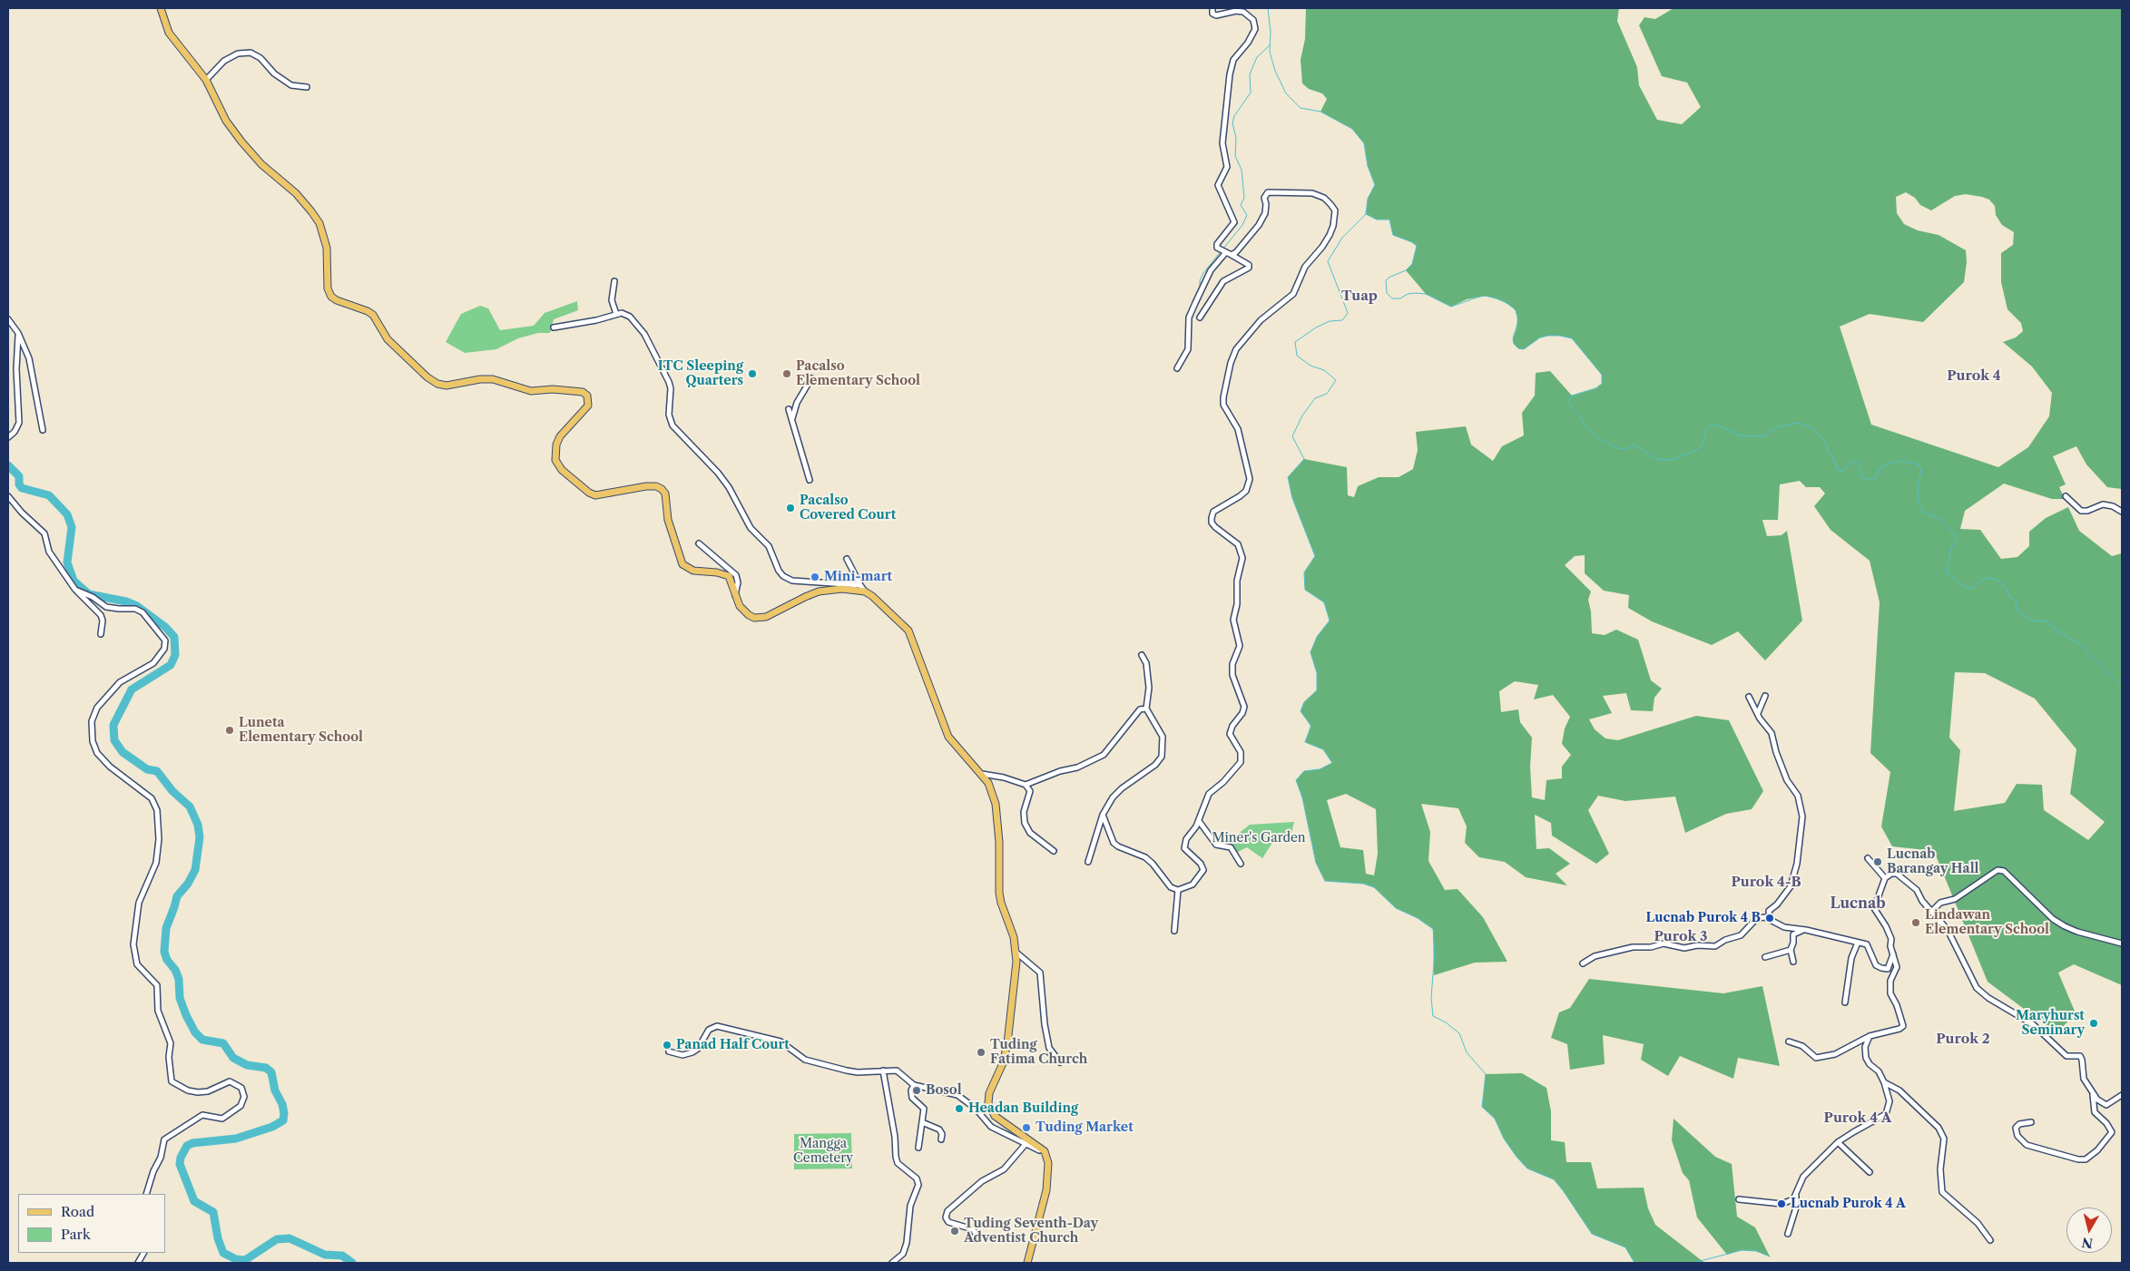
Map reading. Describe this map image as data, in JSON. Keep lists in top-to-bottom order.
{
  "districts": [
    "Tuap",
    "Purok 4",
    "Purok 4-B",
    "Lucnab",
    "Purok 3",
    "Purok 2",
    "Purok 4 A"
  ],
  "parks": ["Miner's Garden", "Mangga Cemetery"],
  "places": [
    "ITC Sleeping Quarters",
    "Pacalso Elementary School",
    "Pacalso Covered Court",
    "Mini-mart",
    "Luneta Elementary School",
    "Lucnab Barangay Hall",
    "Lucnab Purok 4 B",
    "Lindawan Elementary School",
    "Maryhurst Seminary",
    "Panad Half Court",
    "Tuding Fatima Church",
    "Bosol",
    "Headan Building",
    "Tuding Market",
    "Lucnab Purok 4 A",
    "Tuding Seventh-Day Adventist Church"
  ],
  "legend": ["Road", "Park"],
  "north": "bottom"
}
